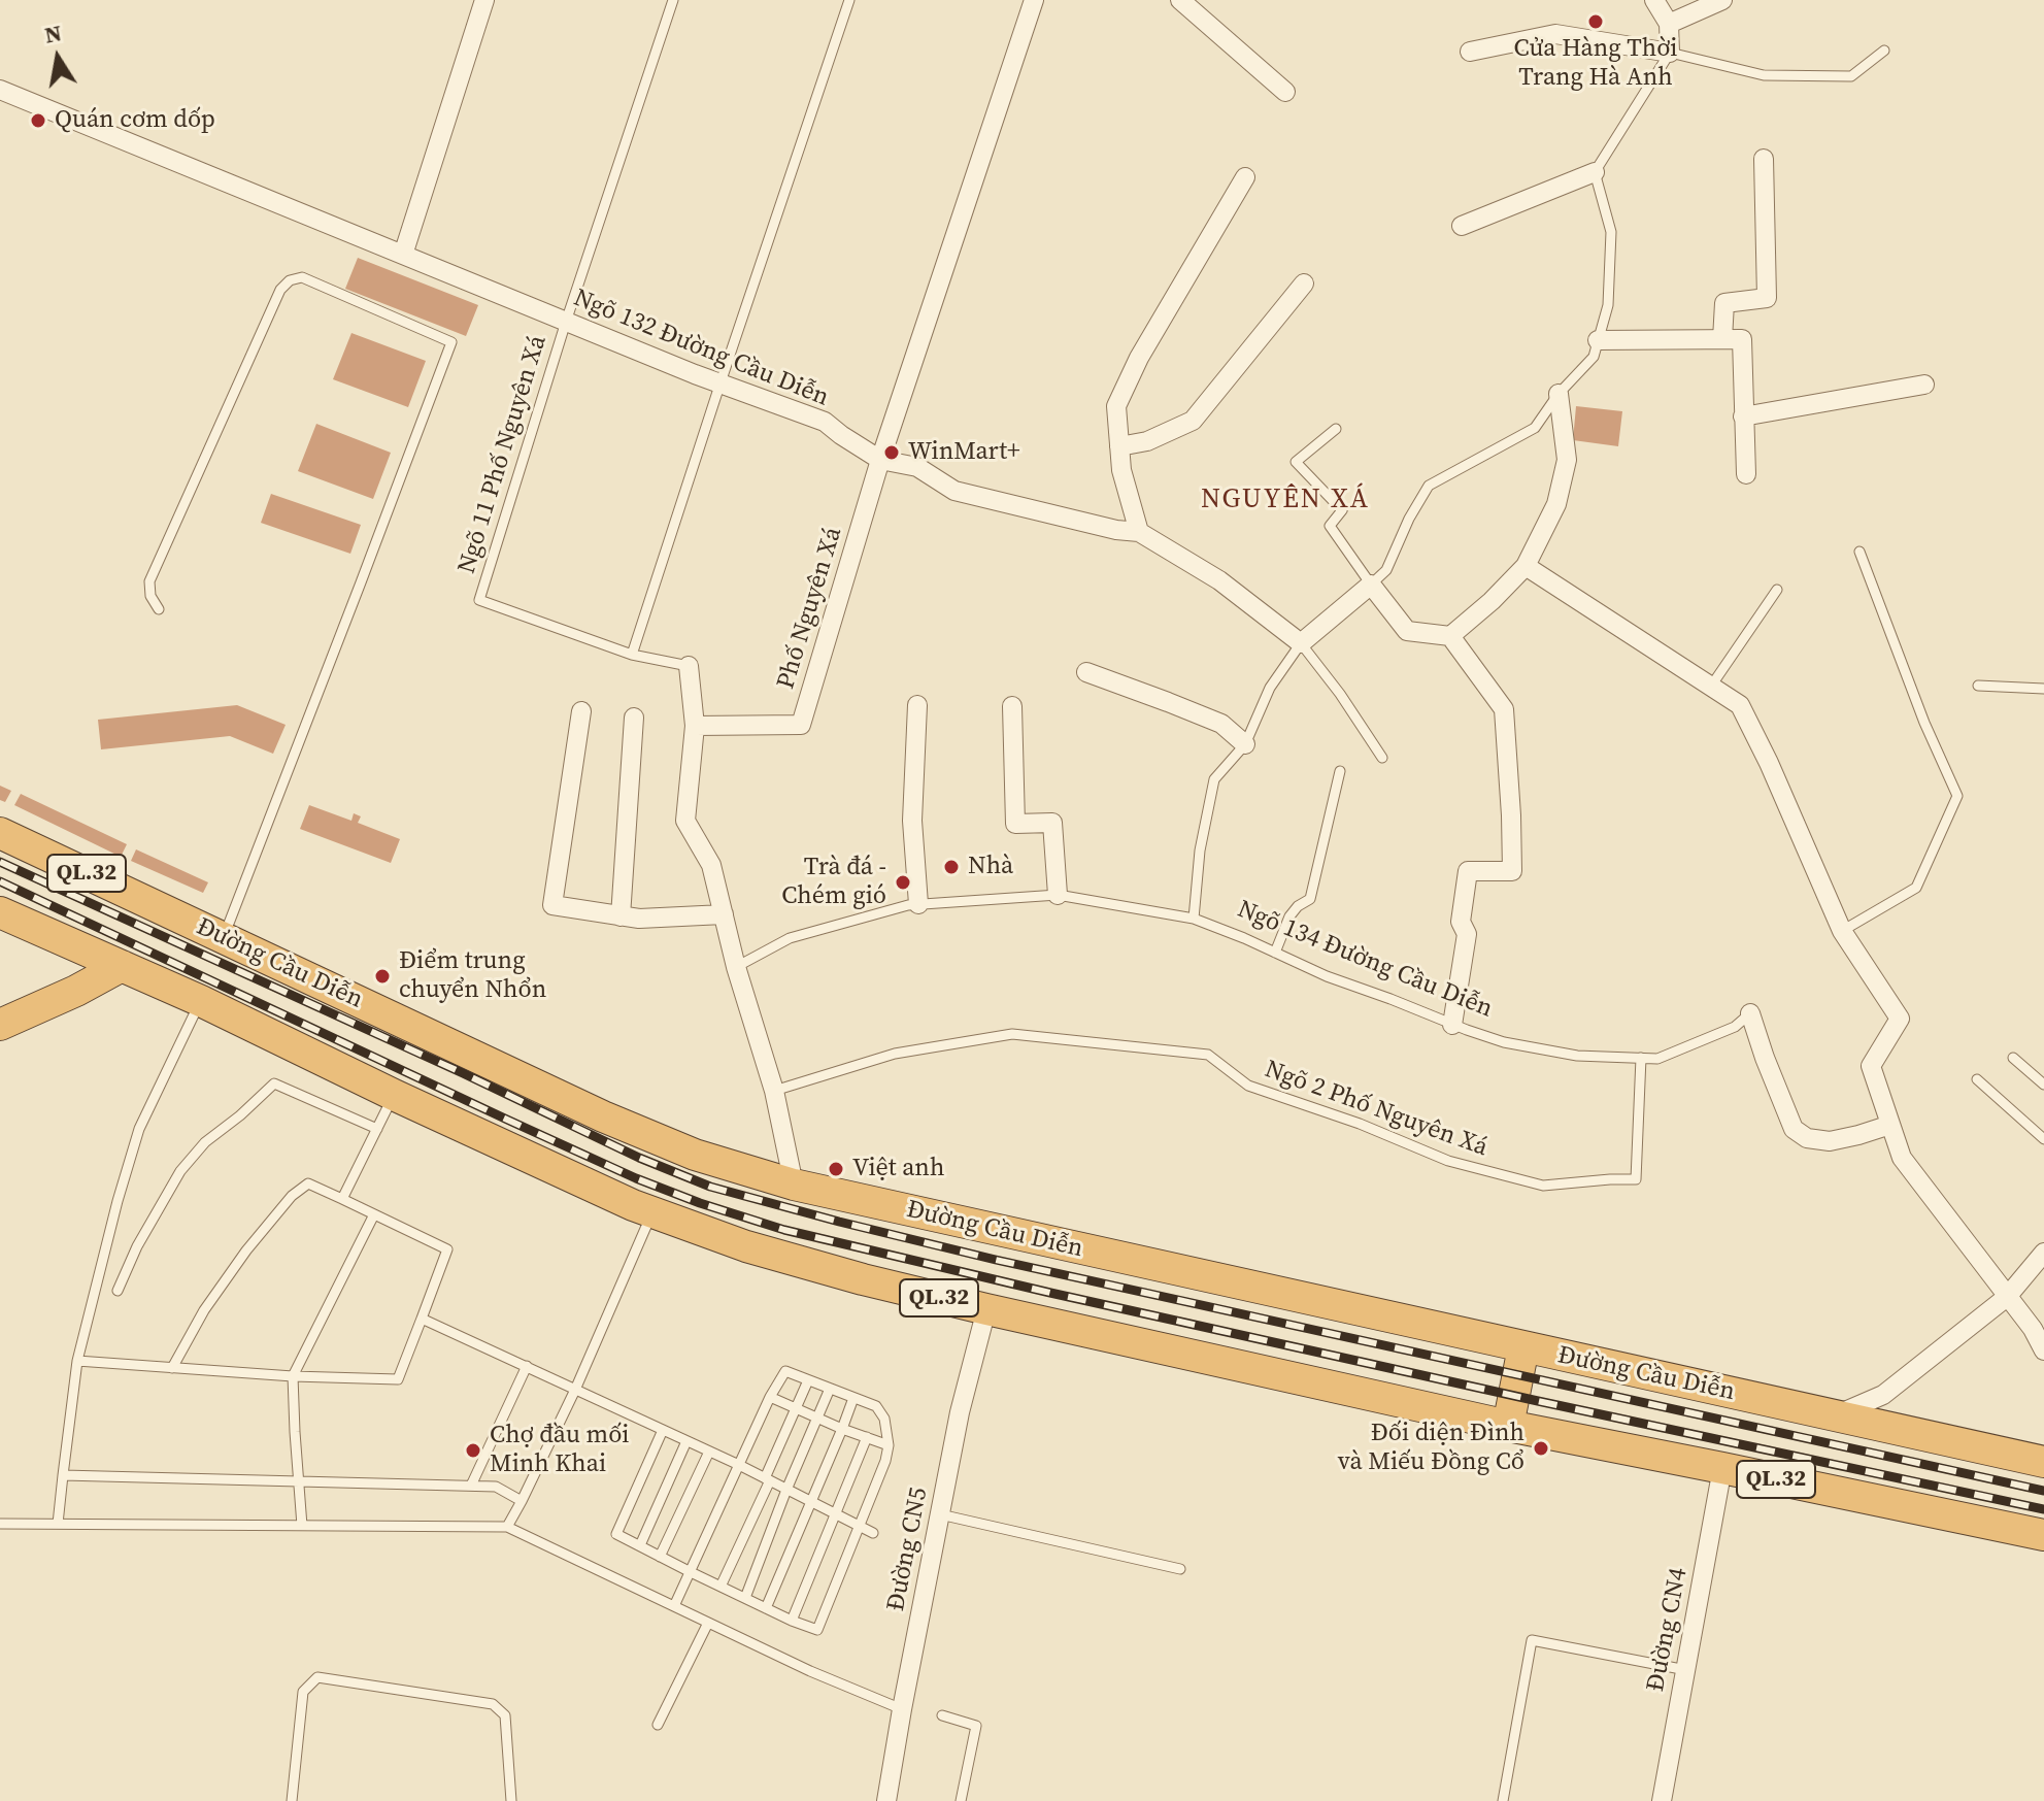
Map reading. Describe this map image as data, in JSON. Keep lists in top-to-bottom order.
{
  "streets": {
    "highway": ["QL.32", "Đường Cầu Diễn"],
    "street": [
      "Ngõ 132 Đường Cầu Diễn",
      "Phố Nguyên Xá",
      "Ngõ 134 Đường Cầu Diễn",
      "Đường CN5",
      "Đường CN4"
    ],
    "lane": ["Ngõ 11 Phố Nguyên Xá", "Ngõ 2 Phố Nguyên Xá"]
  },
  "crossings": [
    ["Ngõ 132 Đường Cầu Diễn", "Ngõ 11 Phố Nguyên Xá"],
    ["Ngõ 132 Đường Cầu Diễn", "Phố Nguyên Xá"],
    ["QL.32", "Đường CN5"],
    ["QL.32", "Đường CN4"],
    ["Ngõ 134 Đường Cầu Diễn", "Ngõ 2 Phố Nguyên Xá"]
  ],
  "districts": ["NGUYÊN XÁ"],
  "places": [
    "Cửa Hàng Thời Trang Hà Anh",
    "Quán cơm dốp",
    "WinMart+",
    "Nhà",
    "Trà đá - Chém gió",
    "Điểm trung chuyển Nhổn",
    "Việt anh",
    "Đối diện Đình và Miếu Đồng Cổ",
    "Chợ đầu mối Minh Khai"
  ],
  "north": "top"
}
